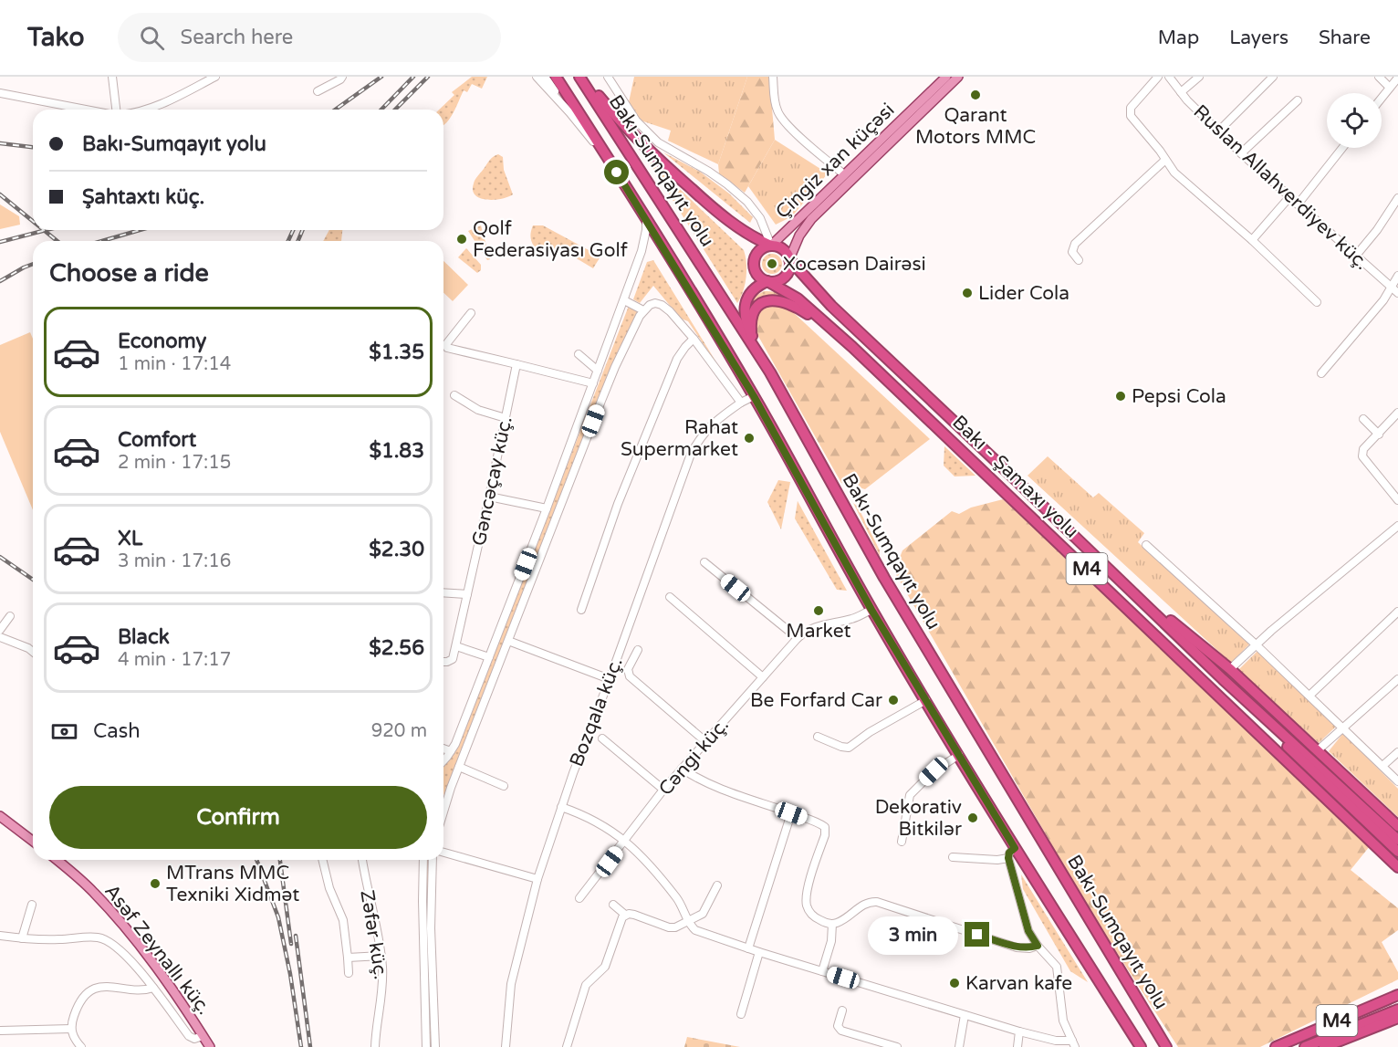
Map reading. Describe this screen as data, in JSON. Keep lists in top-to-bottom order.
{
  "streets": {
    "highway": ["Bakı-Sumqayıt yolu", "Bakı - Şamaxı yolu", "M4"],
    "main road": ["Çingiz xan küçəsi", "Asəf Zeynallı küç."],
    "street": [
      "Ruslan Allahverdiyev küç.",
      "Gəncəçay küç.",
      "Bozqala küç.",
      "Cəngi küç.",
      "Zəfər küç."
    ]
  },
  "crossings": [
    ["Çingiz xan küçəsi", "Bakı - Şamaxı yolu"],
    ["Bakı-Sumqayıt yolu", "Bozqala küç."],
    ["Bakı-Sumqayıt yolu", "Cəngi küç."]
  ],
  "places": [
    "Qarant Motors MMC",
    "Qolf Federasiyası Golf",
    "Xocəsən Dairəsi",
    "Lider Cola",
    "Pepsi Cola",
    "Rahat Supermarket",
    "Market",
    "Be Forfard Car",
    "Dekorativ Bitkilər",
    "MTrans MMC Texniki Xidmət",
    "Karvan kafe"
  ],
  "page": {
    "header": "Tako",
    "search": "Search here",
    "nav": ["Map", "Layers", "Share"],
    "banner": ["Bakı-Sumqayıt yolu", "Şahtaxtı küç."],
    "heading": "Choose a ride",
    "list": [
      {
        "name": "Economy",
        "note": "1 min · 17:14",
        "value": "$1.35"
      },
      {
        "name": "Comfort",
        "note": "2 min · 17:15",
        "value": "$1.83"
      },
      {
        "name": "XL",
        "note": "3 min · 17:16",
        "value": "$2.30"
      },
      {
        "name": "Black",
        "note": "4 min · 17:17",
        "value": "$2.56"
      }
    ],
    "pay": ["Cash", "920 m"],
    "buttons": "Confirm",
    "bubble": "3 min"
  }
}
